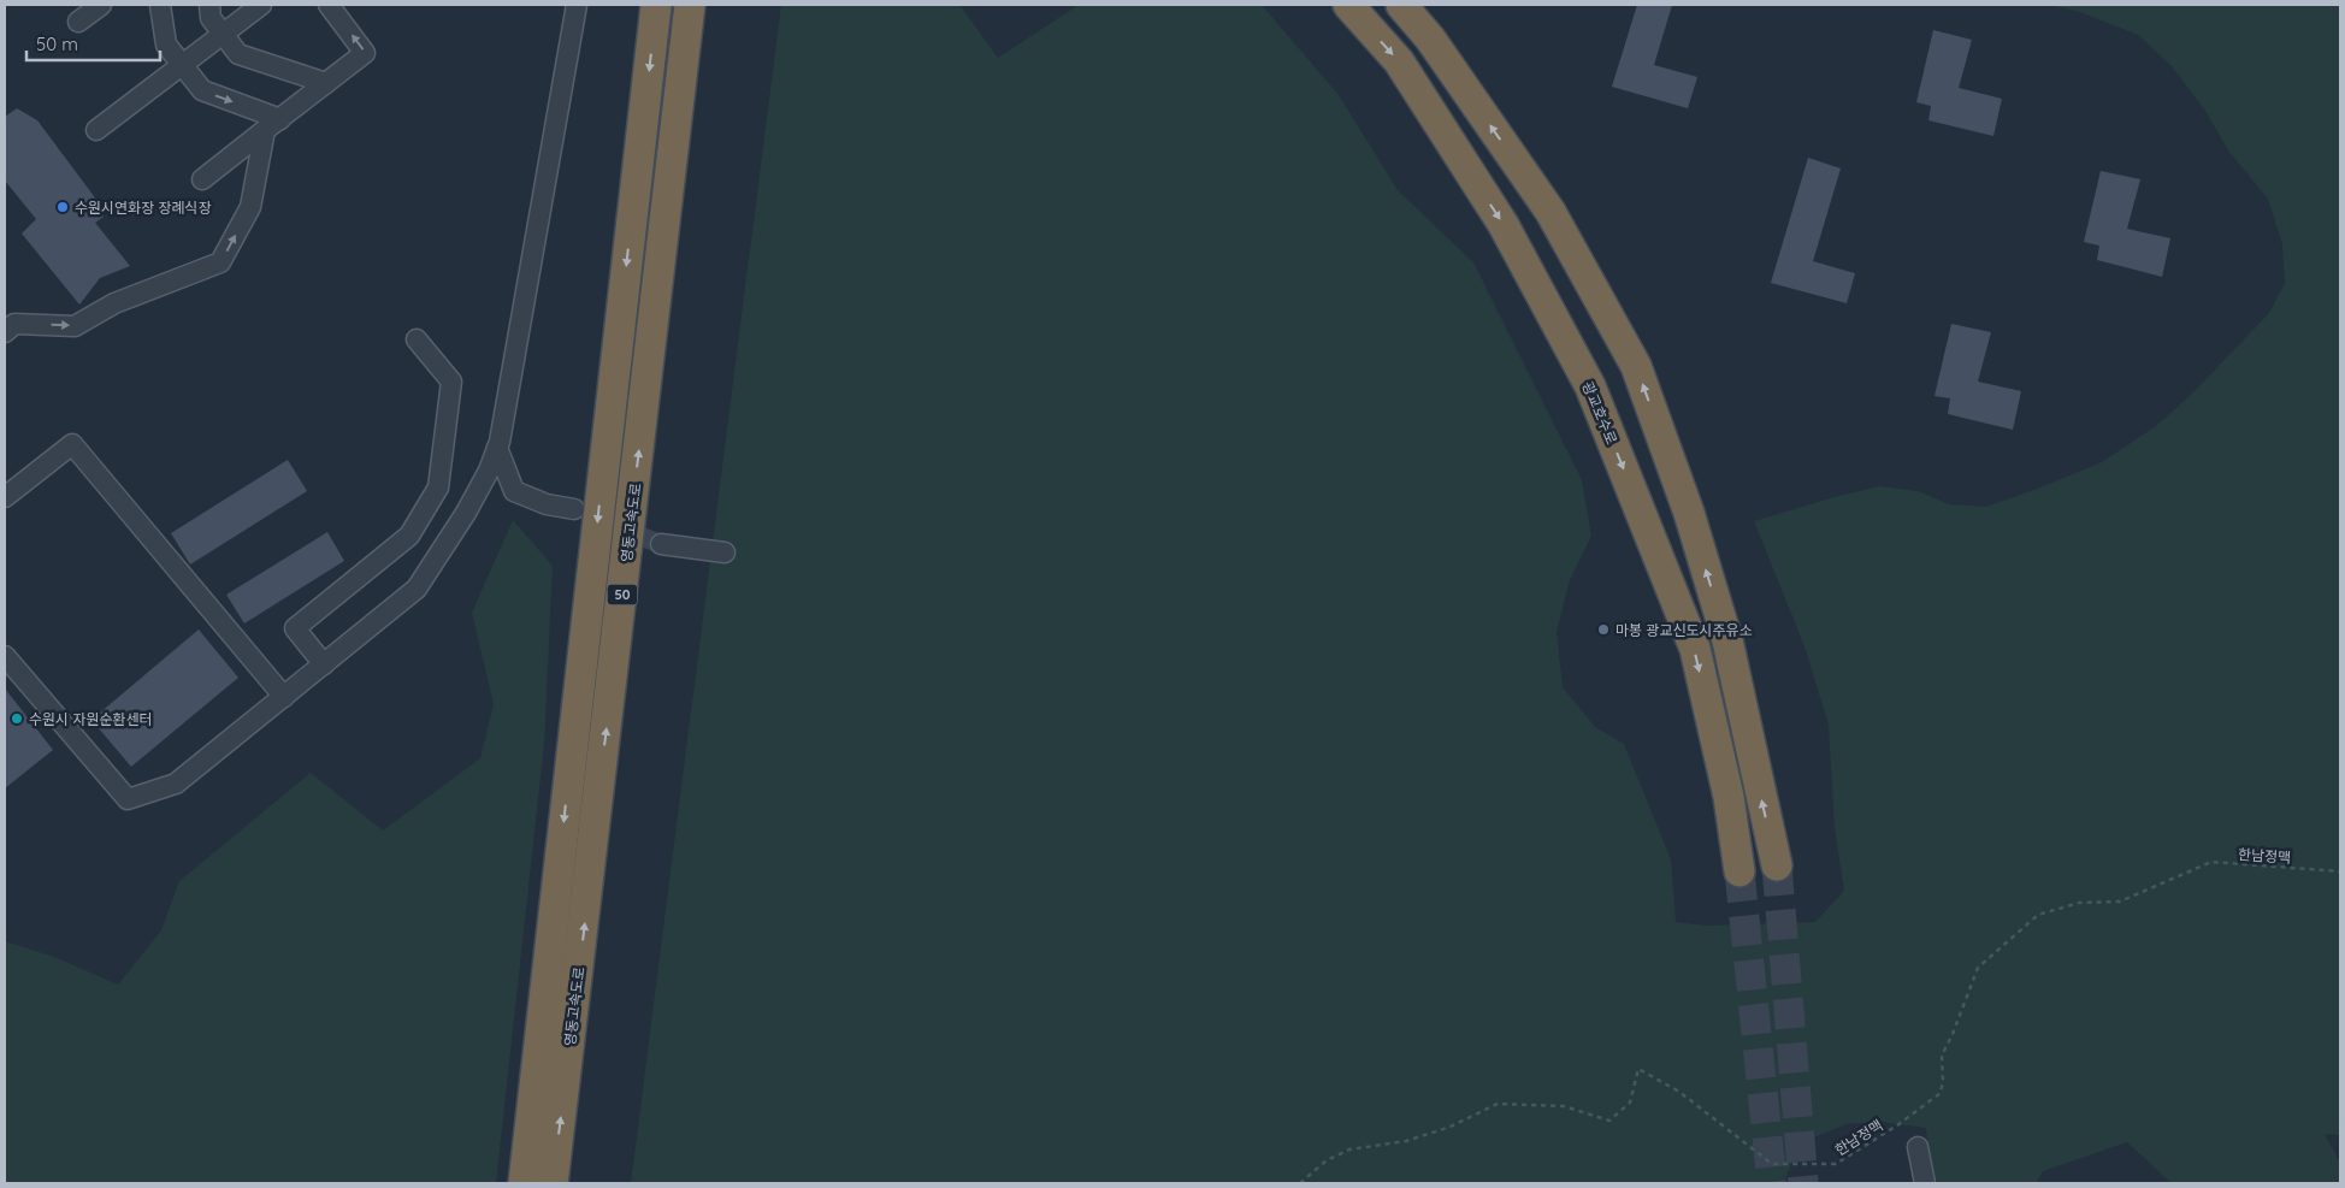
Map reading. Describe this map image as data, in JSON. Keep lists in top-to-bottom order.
{
  "streets": {
    "highway": ["광교호수로", "영동고속도로", "50"],
    "path": ["한남정맥"]
  },
  "places": ["수원시연화장 장례식장", "마봉 광교신도시주유소", "수원시 자원순환센터"],
  "scale_bar": "50 m"
}
